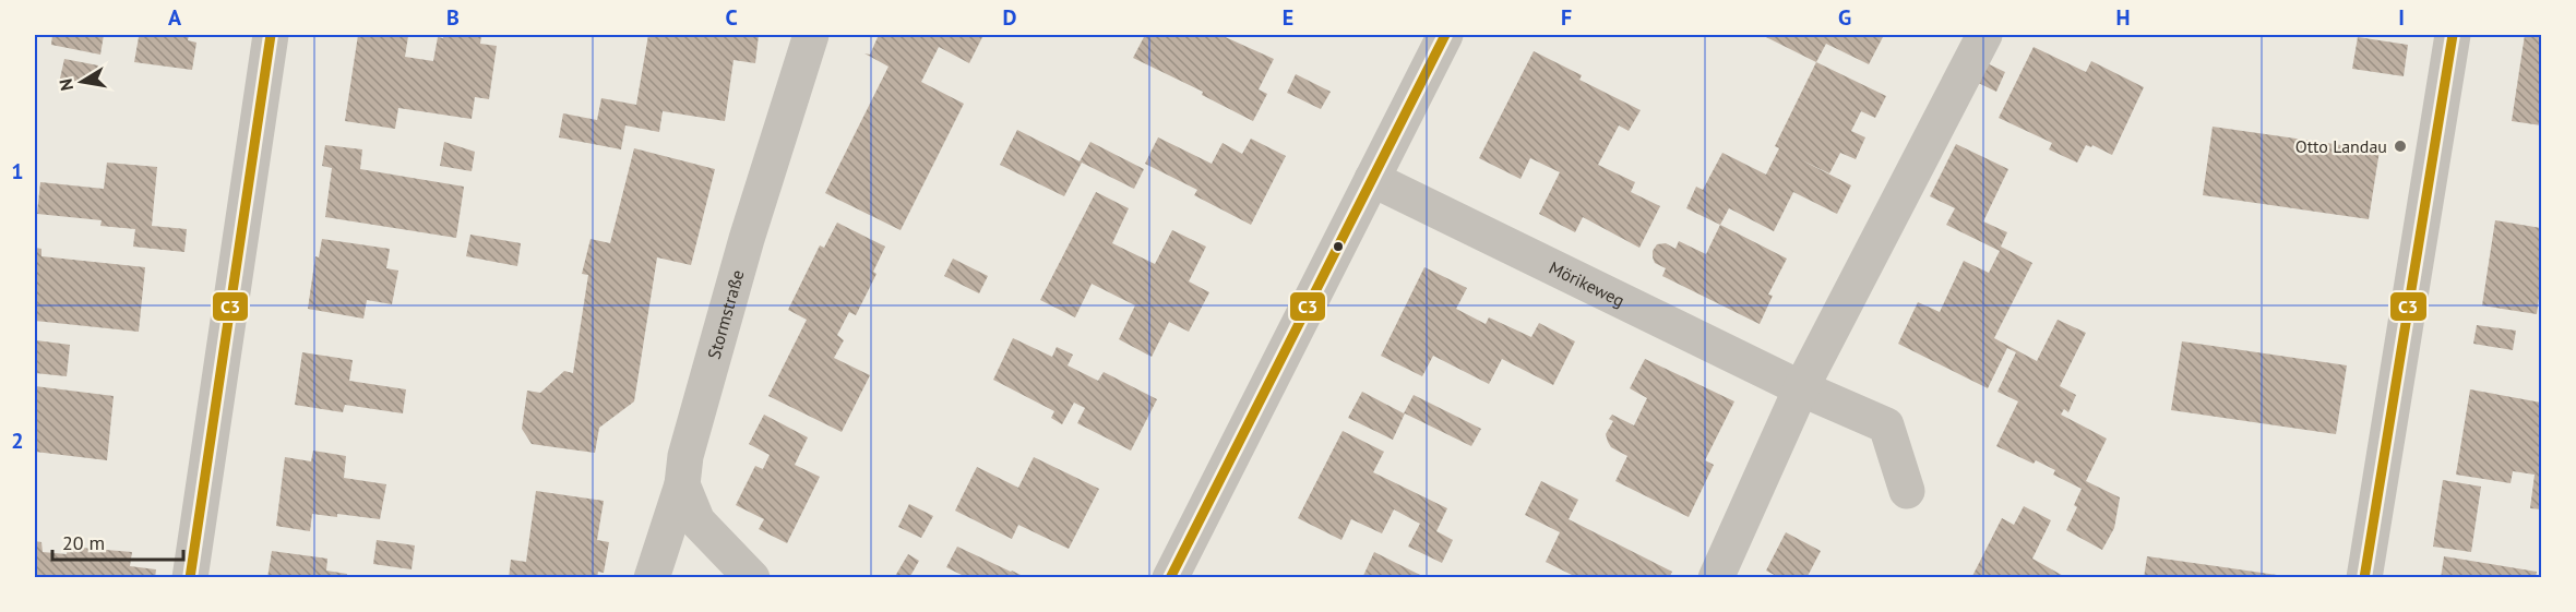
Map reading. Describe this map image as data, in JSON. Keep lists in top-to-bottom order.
{
  "streets": {
    "street": ["Mörikeweg", "Stormstraße"]
  },
  "places": ["Otto Landau"],
  "lines": ["transit line C3"],
  "scale_bar": "20 m",
  "north": "left",
  "grid": {
    "columns": [
      "A",
      "B",
      "C",
      "D",
      "E",
      "F",
      "G",
      "H",
      "I"
    ],
    "rows": ["1", "2"]
  }
}
